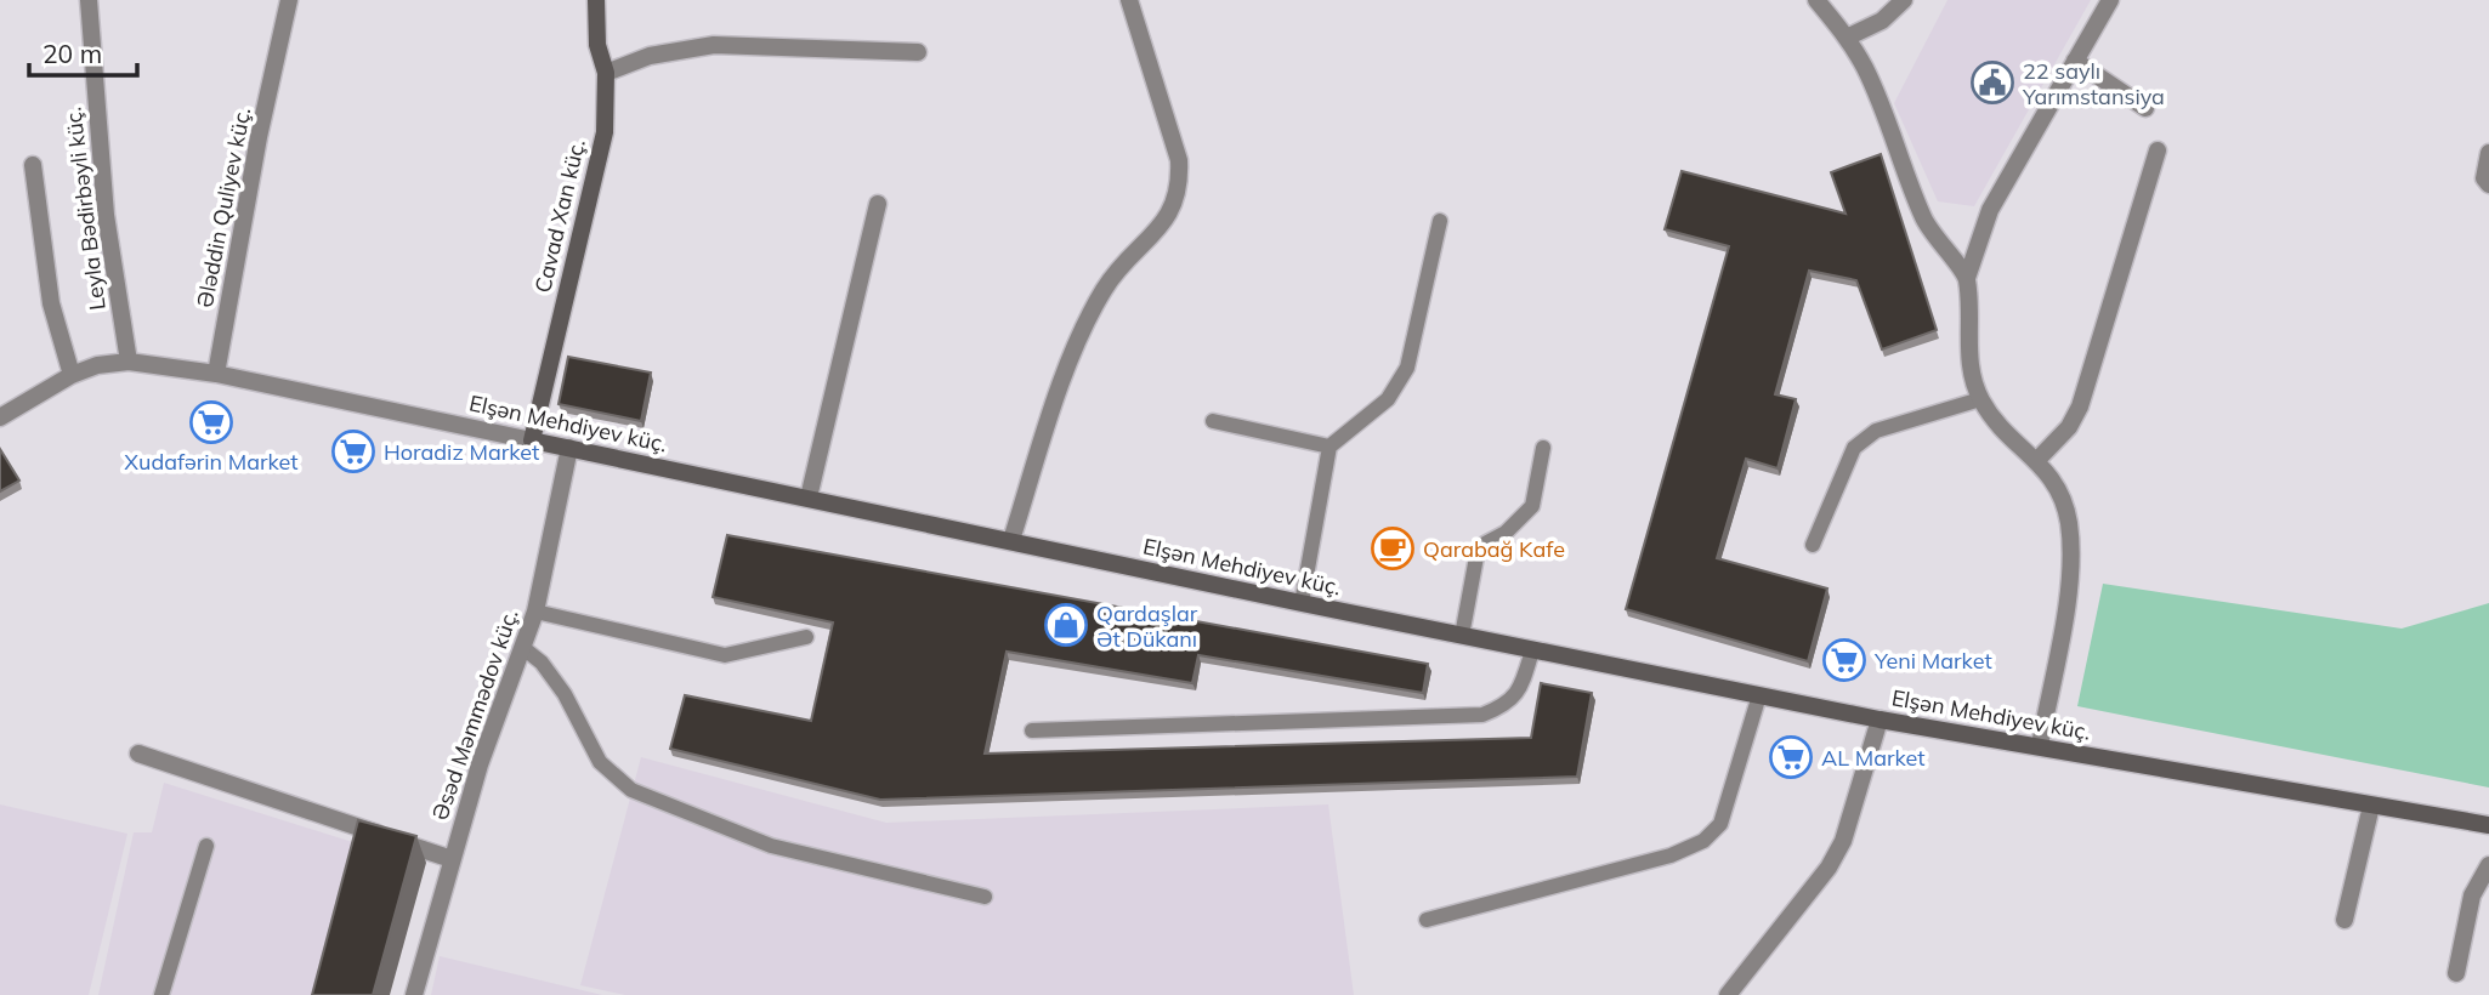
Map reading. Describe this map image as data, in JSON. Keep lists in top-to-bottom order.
{
  "streets": {
    "street": [
      "Ələddin Quliyev küç.",
      "Leyla Bədirbəyli küç.",
      "Cavad Xan küç.",
      "Elşən Mehdiyev küç.",
      "Əsəd Məmmədov küç."
    ]
  },
  "crossings": [
    ["Ələddin Quliyev küç.", "Elşən Mehdiyev küç."],
    ["Leyla Bədirbəyli küç.", "Elşən Mehdiyev küç."],
    ["Cavad Xan küç.", "Elşən Mehdiyev küç."],
    ["Elşən Mehdiyev küç.", "Əsəd Məmmədov küç."]
  ],
  "places": {
    "public building": ["22 saylı Yarımstansiya"],
    "supermarket": [
      "Xudafərin Market",
      "Horadiz Market",
      "Yeni Market",
      "AL Market"
    ],
    "cafe": ["Qarabağ Kafe"],
    "shop": ["Qardaşlar Ət Dükanı"]
  },
  "scale_bar": "20 m"
}
